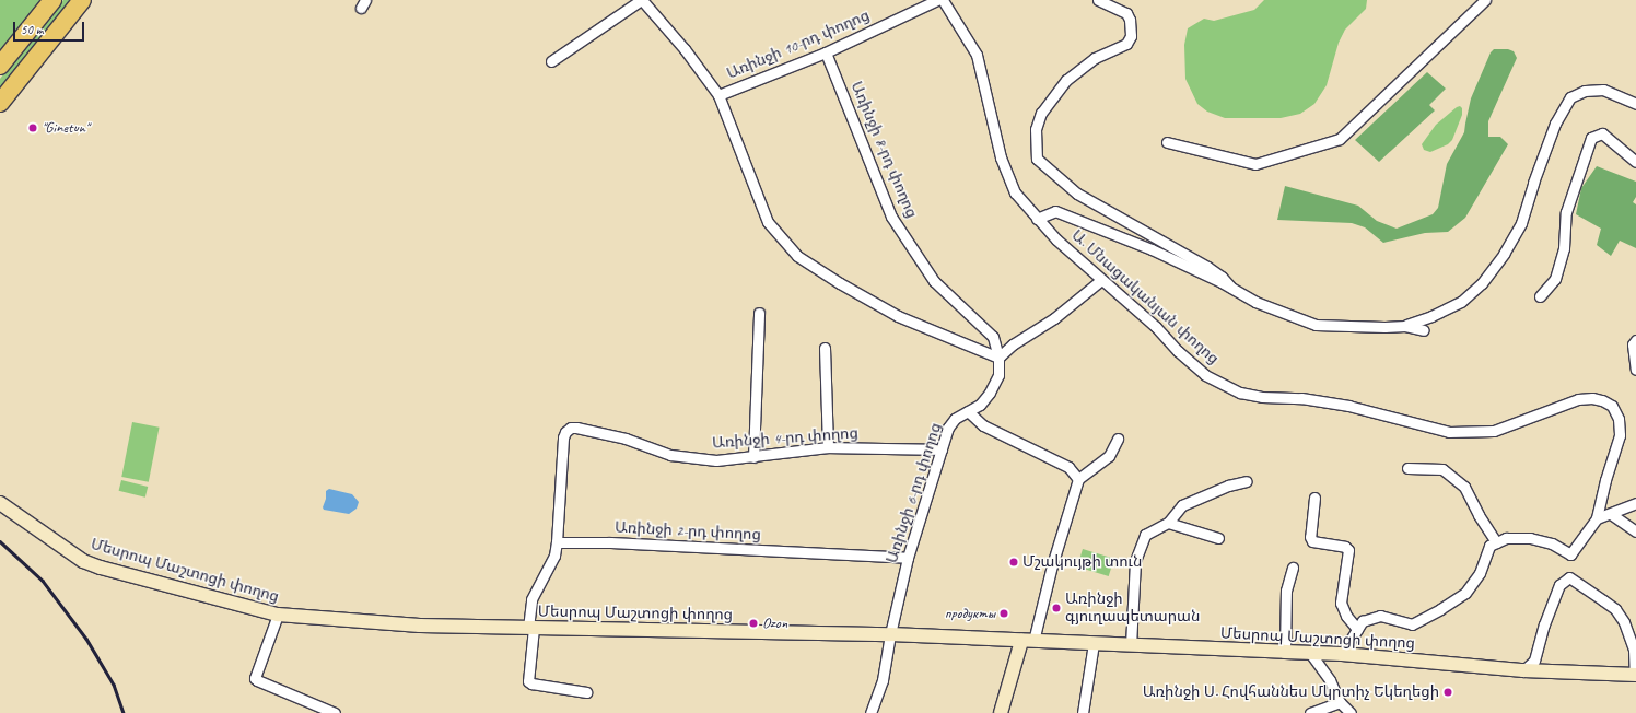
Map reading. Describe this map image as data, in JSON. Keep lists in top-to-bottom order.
{
  "streets": {
    "street": [
      "Առինջի 10-րդ փողոց",
      "Առինջի 8-րդ փողոց",
      "Ա. Մնացականյան փողոց",
      "Առինջի 4-րդ փողոց",
      "Առինջի 6-րդ փողոց",
      "Առինջի 2-րդ փողոց",
      "Մեսրոպ Մաշտոցի փողոց"
    ]
  },
  "crossings": [
    ["Առինջի 10-րդ փողոց", "Առինջի 8-րդ փողոց"],
    ["Առինջի 8-րդ փողոց", "Առինջի 6-րդ փողոց"],
    ["Առինջի 4-րդ փողոց", "Առինջի 6-րդ փողոց"],
    ["Առինջի 4-րդ փողոց", "Առինջի 2-րդ փողոց"],
    ["Առինջի 6-րդ փողոց", "Առինջի 2-րդ փողոց"],
    ["Առինջի 6-րդ փողոց", "Մեսրոպ Մաշտոցի փողոց"]
  ],
  "places": [
    "\"Ginetun\"",
    "Մշակույթի տուն",
    "Առինջի գյուղապետարան",
    "продукты",
    "Ozon",
    "Առինջի Ս. Հովհաննես Մկրտիչ Եկեղեցի"
  ],
  "scale_bar": "50 m"
}
